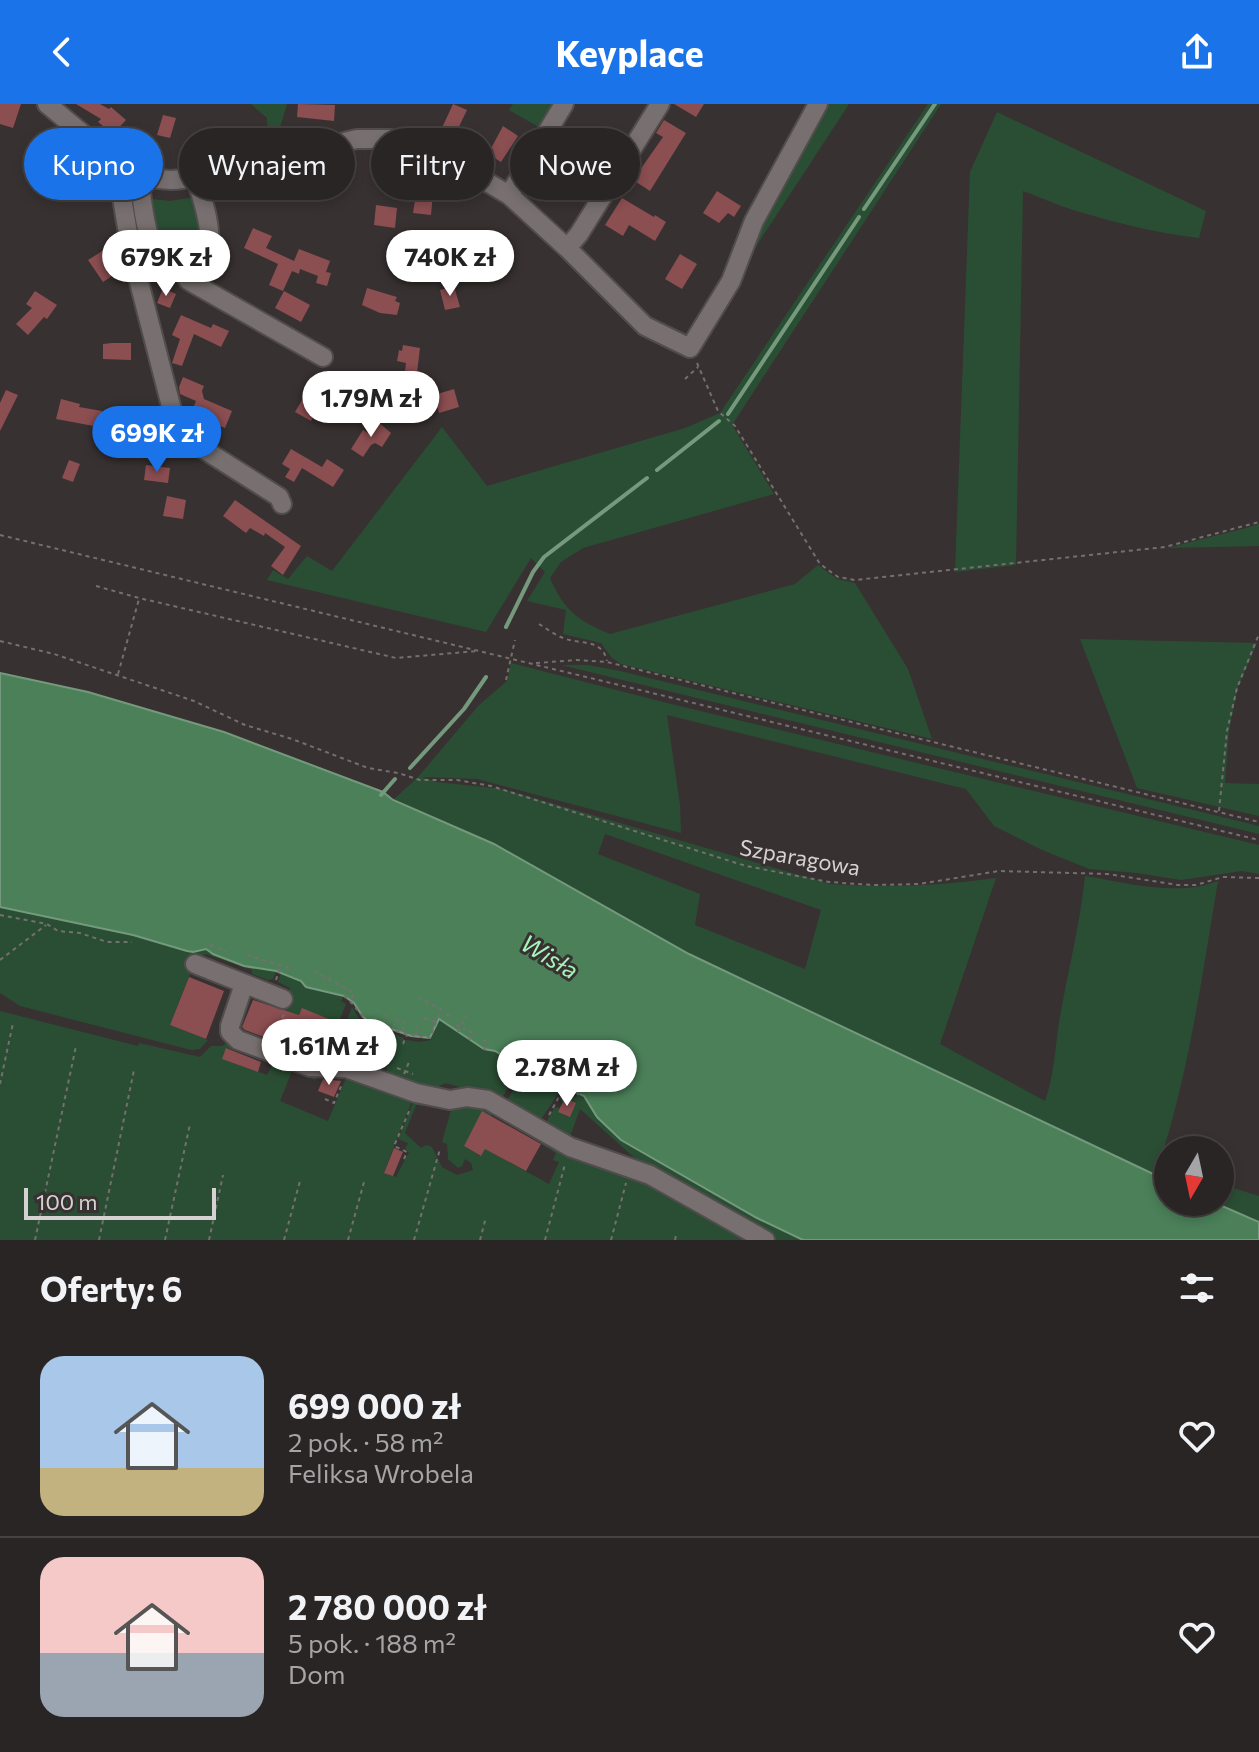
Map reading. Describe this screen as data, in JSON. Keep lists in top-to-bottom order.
{
  "streets": {
    "path": ["Szparagowa"]
  },
  "water": ["Wisła"],
  "scale_bar": "100 m",
  "north": "bottom",
  "page": {
    "header": "Keyplace",
    "chip": [
      "Kupno",
      "Wynajem",
      "Filtry",
      "Nowe"
    ],
    "price": [
      "679K zł",
      "740K zł",
      "1.79M zł",
      "699K zł",
      "1.61M zł",
      "2.78M zł"
    ],
    "scale": "100 m",
    "heading": "Oferty: 6",
    "list": [
      {
        "name": "699 000 zł",
        "note": "2 pok. · 58 m² · Feliksa Wrobela"
      },
      {
        "name": "2 780 000 zł",
        "note": "5 pok. · 188 m² · Dom"
      }
    ]
  }
}
